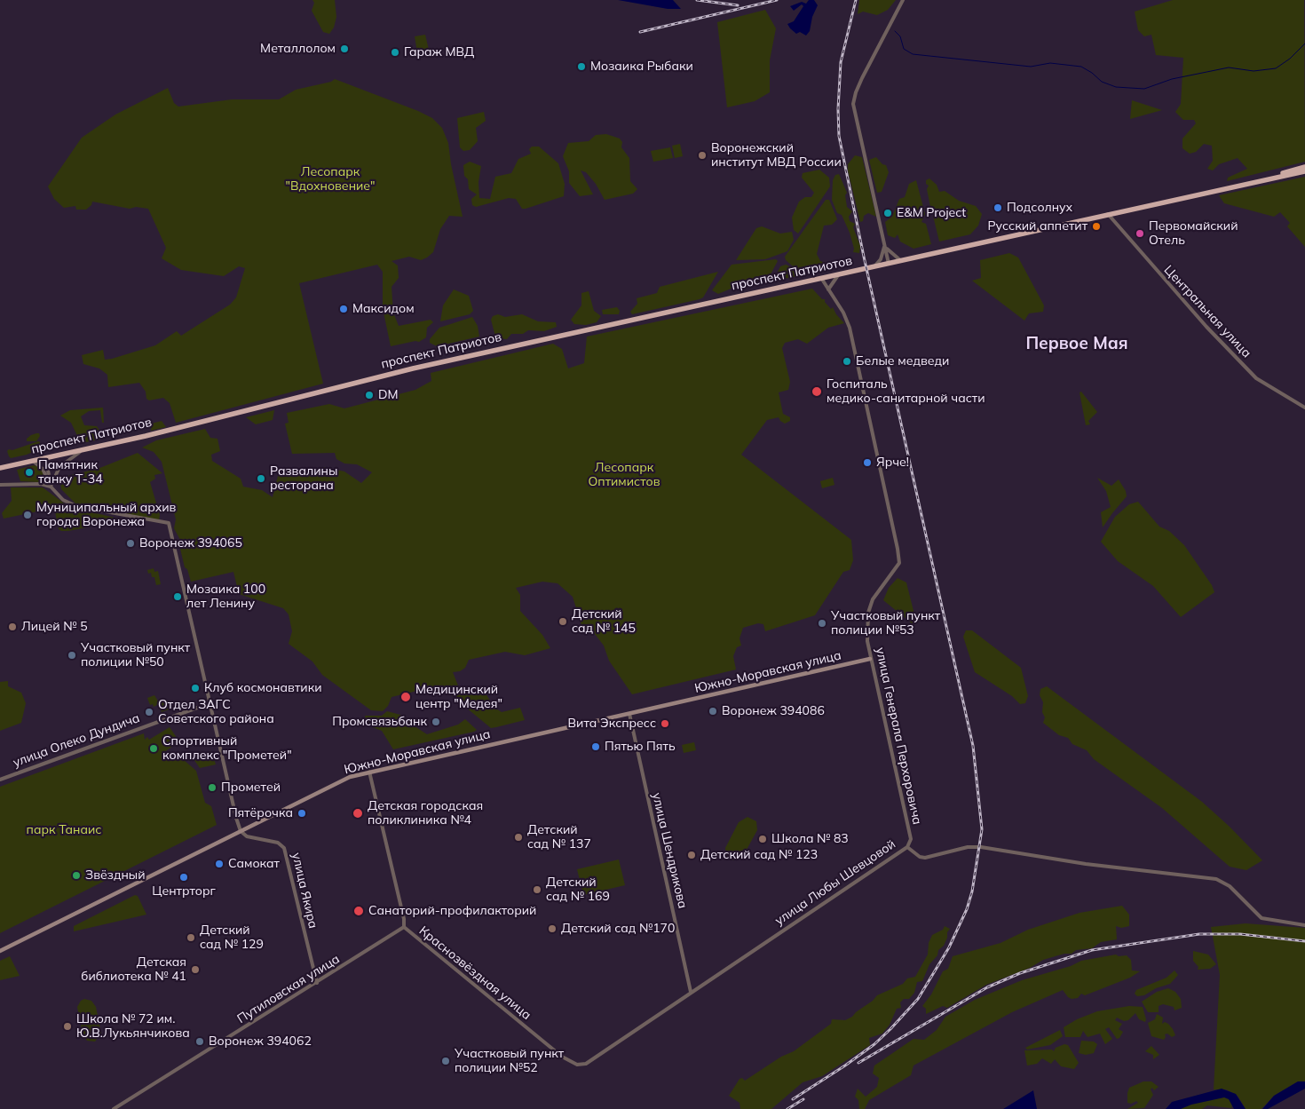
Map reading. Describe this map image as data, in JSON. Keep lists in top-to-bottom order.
{
  "streets": {
    "highway": ["проспект Патриотов"],
    "main road": ["Южно-Моравская улица"],
    "street": [
      "Центральная улица",
      "улица Генерала Перхоровича",
      "улица Олеко Дундича",
      "улица Шендрикова",
      "улица Любы Шевцовой",
      "улица Якира",
      "Краснозвёздная улица",
      "Путиловская улица"
    ]
  },
  "crossings": [
    ["проспект Патриотов", "Центральная улица"],
    ["проспект Патриотов", "улица Генерала Перхоровича"],
    ["Южно-Моравская улица", "улица Генерала Перхоровича"],
    ["Южно-Моравская улица", "улица Шендрикова"],
    ["Южно-Моравская улица", "улица Якира"],
    ["Южно-Моравская улица", "Краснозвёздная улица"],
    ["улица Генерала Перхоровича", "улица Любы Шевцовой"],
    ["улица Шендрикова", "улица Любы Шевцовой"],
    ["улица Любы Шевцовой", "Краснозвёздная улица"],
    ["улица Якира", "Путиловская улица"],
    ["Краснозвёздная улица", "Путиловская улица"]
  ],
  "districts": ["Первое Мая"],
  "parks": ["Лесопарк \"Вдохновение\"", "Лесопарк Оптимистов", "парк Танаис"],
  "places": [
    "Металлолом",
    "Гараж МВД",
    "Мозаика Рыбаки",
    "Воронежский институт МВД России",
    "Подсолнух",
    "E&M Project",
    "Русский аппетит",
    "Первомайский Отель",
    "Максидом",
    "Белые медведи",
    "Госпиталь медико-санитарной части",
    "DM",
    "Ярче!",
    "Памятник танку Т-34",
    "Развалины ресторана",
    "Муниципальный архив города Воронежа",
    "Воронеж 394065",
    "Мозаика 100 лет Ленину",
    "Детский сад № 145",
    "Участковый пункт полиции №53",
    "Лицей № 5",
    "Участковый пункт полиции №50",
    "Клуб космонавтики",
    "Медицинский центр \"Медея\"",
    "Воронеж 394086",
    "Отдел ЗАГС Советского района",
    "Промсвязьбанк",
    "Вита Экспресс",
    "Пятью Пять",
    "Спортивный комплекс \"Прометей\"",
    "Прометей",
    "Пятёрочка",
    "Детская городская поликлиника №4",
    "Детский сад № 137",
    "Школа № 83",
    "Детский сад № 123",
    "Самокат",
    "Звёздный",
    "Центрторг",
    "Детский сад № 169",
    "Cанаторий-профилакторий",
    "Детский сад №170",
    "Детский сад № 129",
    "Детская библиотека № 41",
    "Школа № 72 им. Ю.В.Лукьянчикова",
    "Воронеж 394062",
    "Участковый пункт полиции №52"
  ]
}
